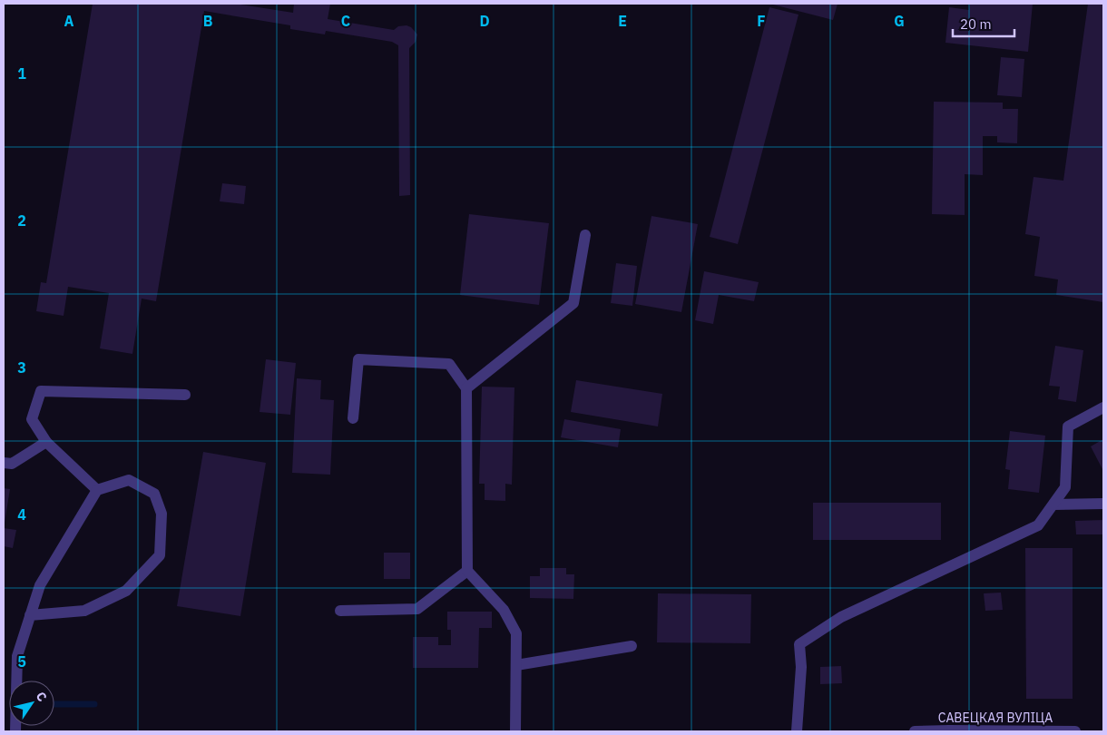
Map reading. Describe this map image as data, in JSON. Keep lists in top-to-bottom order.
{
  "streets": {
    "street": ["САВЕЦКАЯ ВУЛІЦА"]
  },
  "scale_bar": "20 m",
  "north": "top right",
  "grid": {
    "columns": [
      "A",
      "B",
      "C",
      "D",
      "E",
      "F",
      "G"
    ],
    "rows": [
      "1",
      "2",
      "3",
      "4",
      "5"
    ]
  }
}
